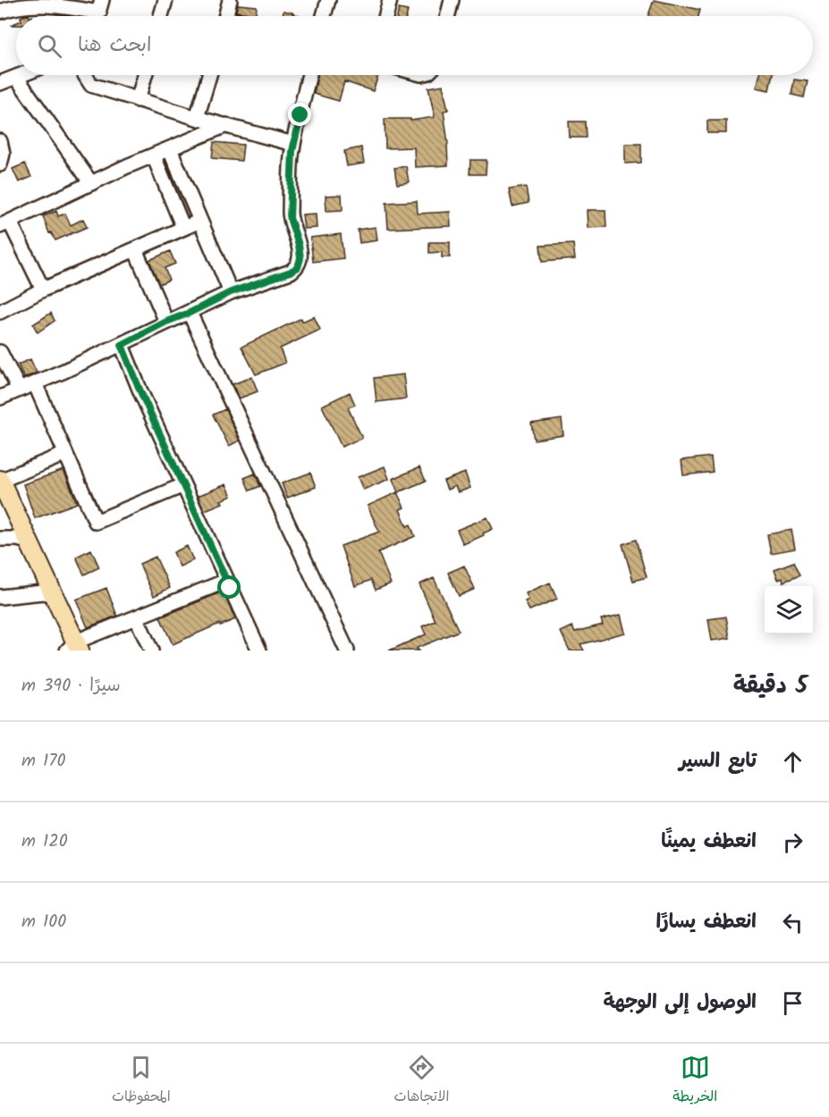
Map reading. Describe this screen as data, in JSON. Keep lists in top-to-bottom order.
{
  "page": {
    "search": "ابحث هنا",
    "heading": ["5 دقيقة", "سيرًا · 390 m"],
    "list": [
      ["تابع السير", "170 m"],
      ["انعطف يمينًا", "120 m"],
      ["انعطف يسارًا", "100 m"],
      "الوصول إلى الوجهة"
    ],
    "nav": ["الخريطة", "الاتجاهات", "المحفوظات"]
  }
}
